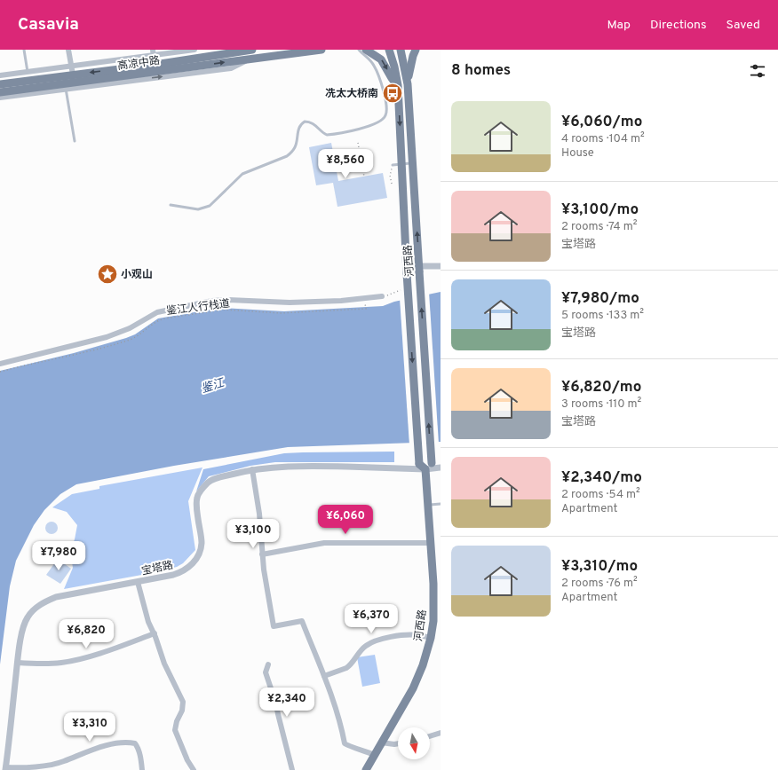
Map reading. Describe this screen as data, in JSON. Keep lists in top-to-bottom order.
{
  "streets": {
    "main road": ["高凉中路", "河西路"],
    "street": ["宝塔路"],
    "path": ["鉴江人行栈道"]
  },
  "crossings": [
    ["河西路", "宝塔路"]
  ],
  "water": ["鉴江"],
  "places": {
    "bus stop": ["冼太大桥南"],
    "place": ["小观山"]
  },
  "north": "bottom",
  "page": {
    "header": "Casavia",
    "nav": ["Map", "Directions", "Saved"],
    "heading": "8 homes",
    "list": [
      {
        "name": "¥6,060/mo",
        "note": "4 rooms · 104 m² · House"
      },
      {
        "name": "¥3,100/mo",
        "note": "2 rooms · 74 m² · 宝塔路"
      },
      {
        "name": "¥7,980/mo",
        "note": "5 rooms · 133 m² · 宝塔路"
      },
      {
        "name": "¥6,820/mo",
        "note": "3 rooms · 110 m² · 宝塔路"
      },
      {
        "name": "¥2,340/mo",
        "note": "2 rooms · 54 m² · Apartment"
      },
      {
        "name": "¥3,310/mo",
        "note": "2 rooms · 76 m² · Apartment"
      }
    ],
    "price": [
      "¥8,560",
      "¥6,060",
      "¥3,100",
      "¥7,980",
      "¥6,370",
      "¥6,820",
      "¥2,340",
      "¥3,310"
    ]
  }
}
